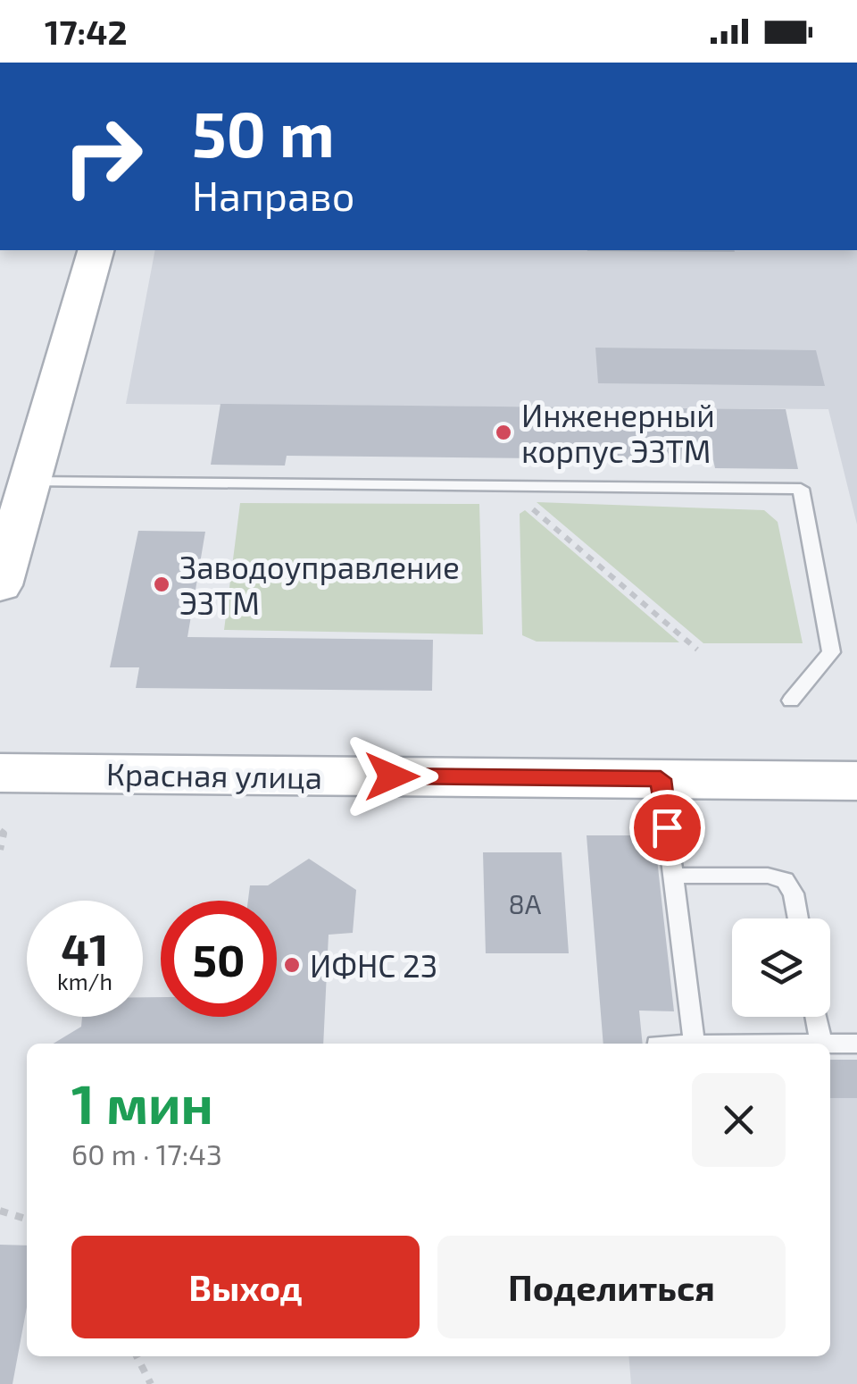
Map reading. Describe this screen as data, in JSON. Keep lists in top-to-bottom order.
{
  "streets": {
    "main road": ["Красная улица"]
  },
  "places": ["Инженерный корпус ЭЗТМ", "Заводоуправление ЭЗТМ", "ИФНС 23"],
  "house_numbers": ["8А"],
  "page": {
    "status": "17:42",
    "turn": ["50 m", "Направо"],
    "speed": "41 km/h",
    "limit": "50",
    "heading": ["1 мин", "60 m · 17:43"],
    "buttons": ["Выход", "Поделиться"]
  }
}
